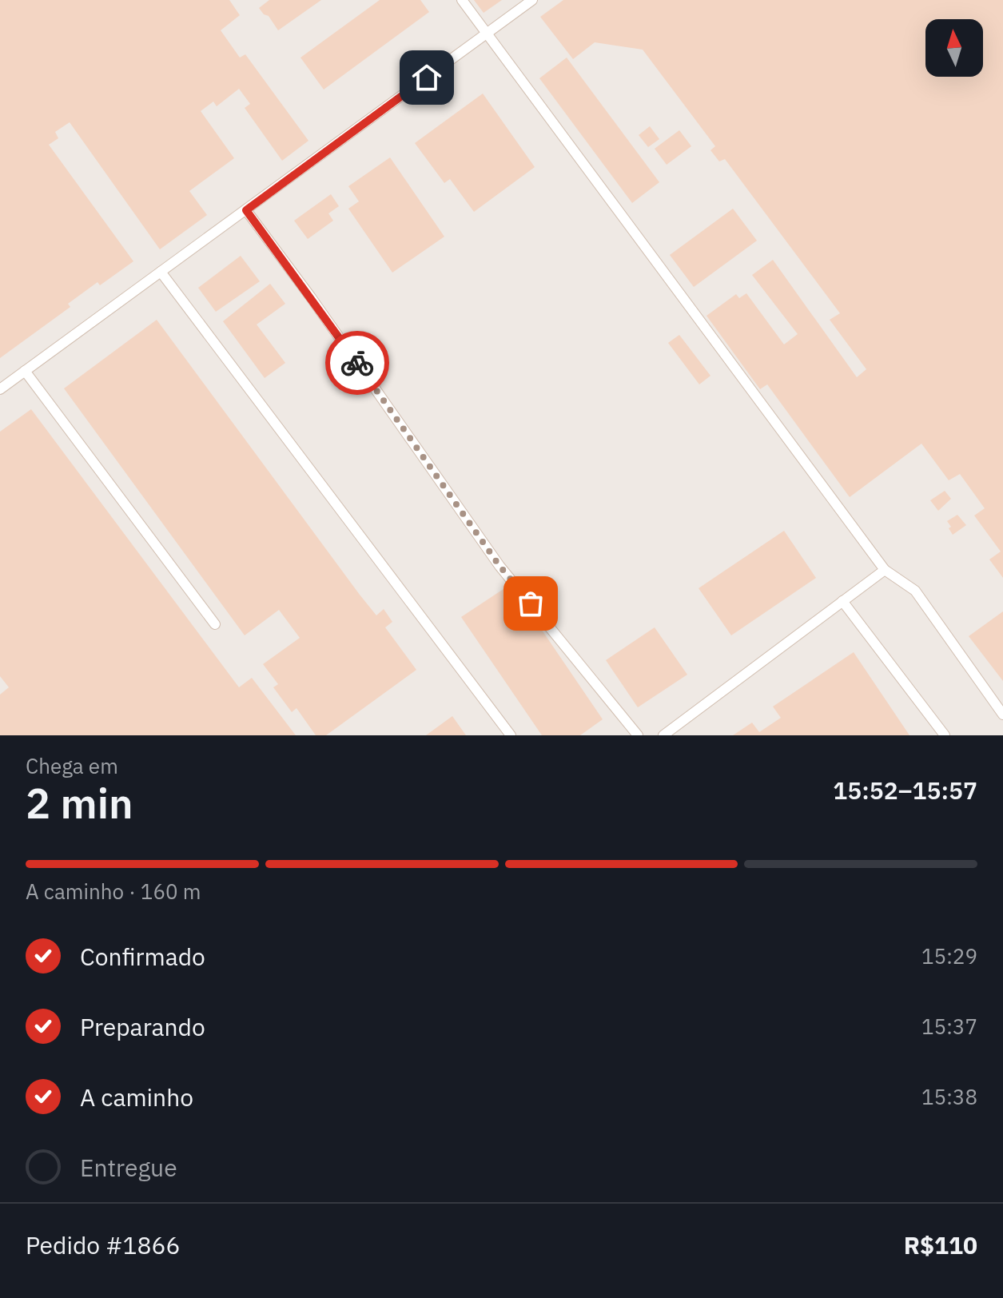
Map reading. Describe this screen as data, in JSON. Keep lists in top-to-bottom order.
{
  "north": "top",
  "page": {
    "heading": ["2 min", "Chega em", "15:52–15:57"],
    "panel": ["Pedido #1866", "R$110"],
    "bar": "A caminho · 160 m",
    "list": [
      ["Confirmado", "15:29"],
      ["Preparando", "15:37"],
      ["A caminho", "15:38"],
      "Entregue"
    ]
  }
}
